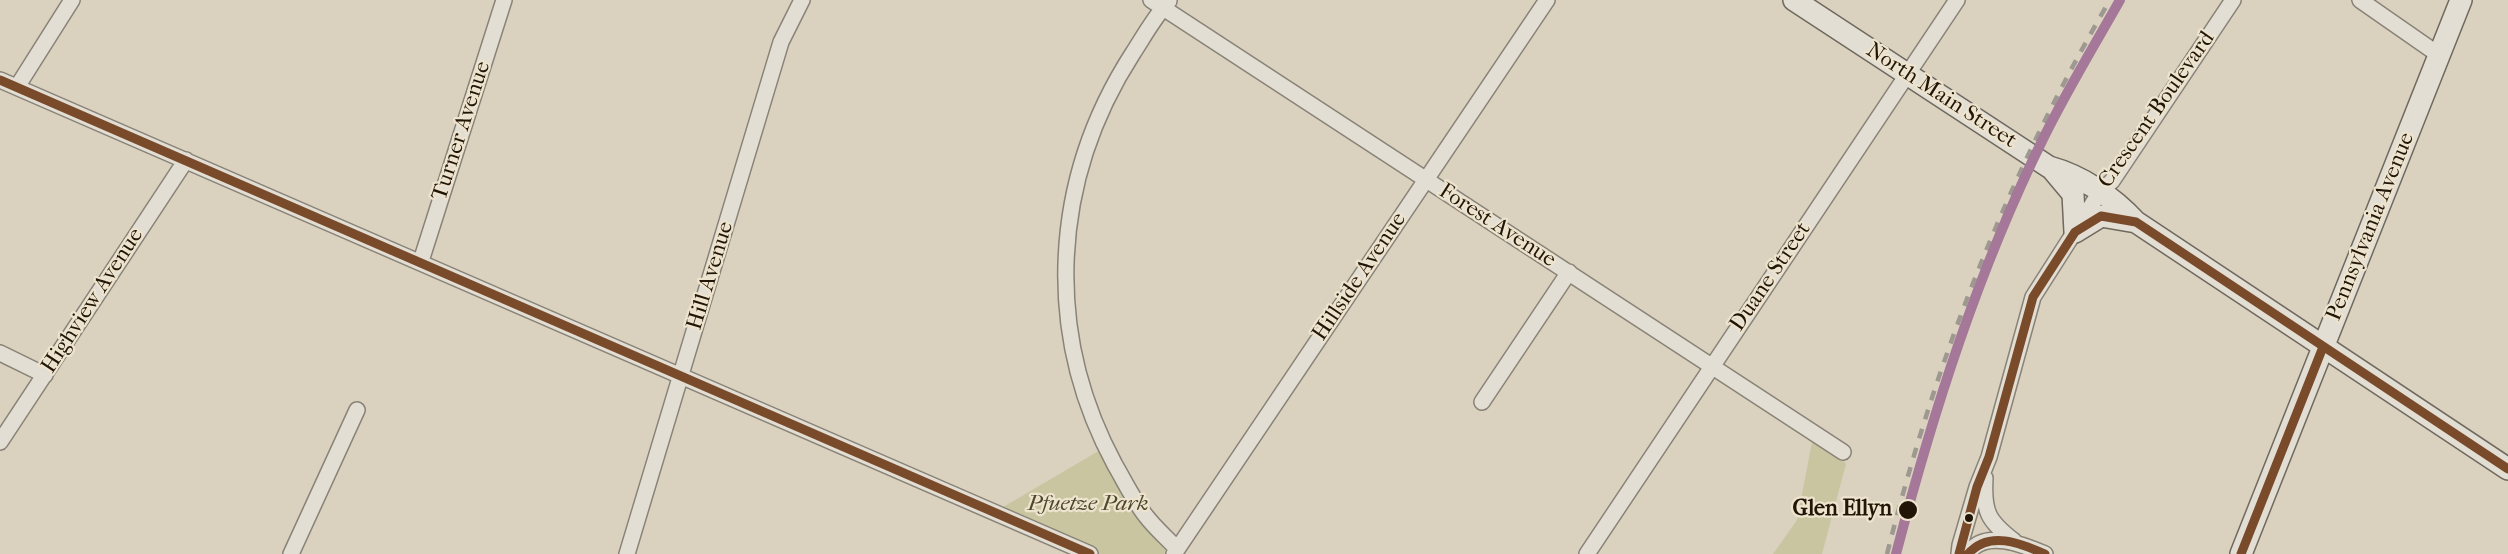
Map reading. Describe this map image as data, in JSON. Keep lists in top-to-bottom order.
{
  "streets": {
    "street": [
      "North Main Street",
      "Crescent Boulevard",
      "Turner Avenue",
      "Forest Avenue",
      "Pennsylvania Avenue",
      "Hill Avenue",
      "Hillside Avenue",
      "Duane Street",
      "Highview Avenue"
    ]
  },
  "crossings": [
    ["North Main Street", "Crescent Boulevard"],
    ["North Main Street", "Pennsylvania Avenue"],
    ["North Main Street", "Duane Street"],
    ["Forest Avenue", "Hillside Avenue"],
    ["Forest Avenue", "Duane Street"]
  ],
  "parks": ["Pfuetze Park"],
  "places": ["Glen Ellyn"]
}
